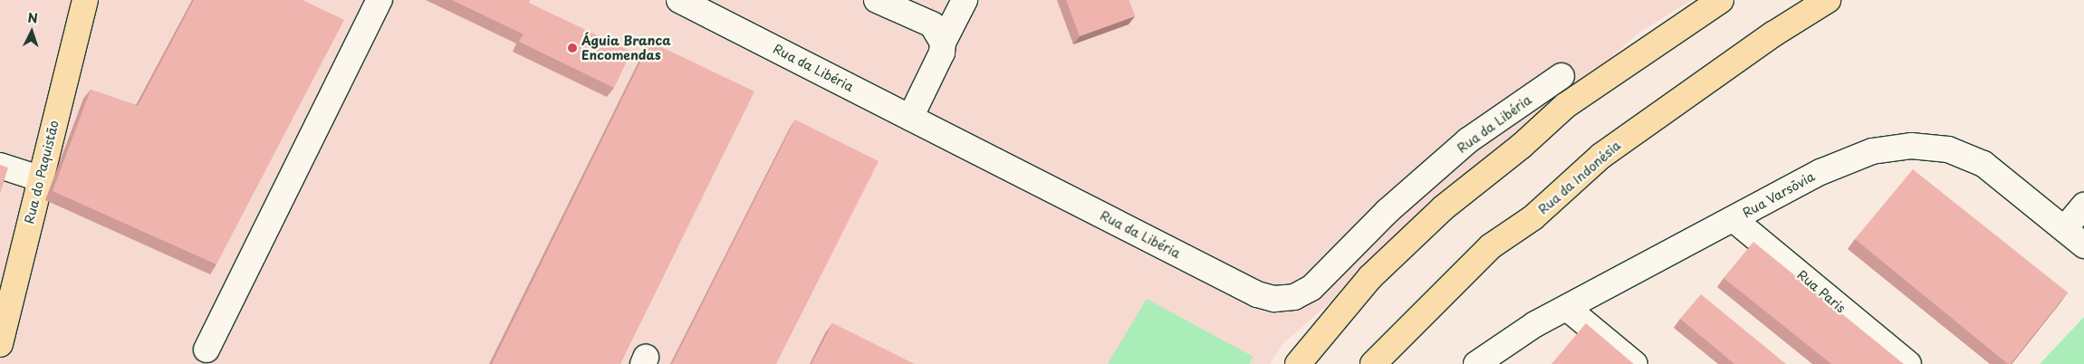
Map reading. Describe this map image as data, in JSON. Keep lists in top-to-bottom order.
{
  "streets": {
    "main road": ["Rua do Paquistão", "Rua da Indonésia"],
    "street": ["Rua da Libéria", "Rua Varsōvia", "Rua Paris"]
  },
  "crossings": [
    ["Rua Varsōvia", "Rua Paris"]
  ],
  "places": ["Águia Branca Encomendas"],
  "north": "top"
}
